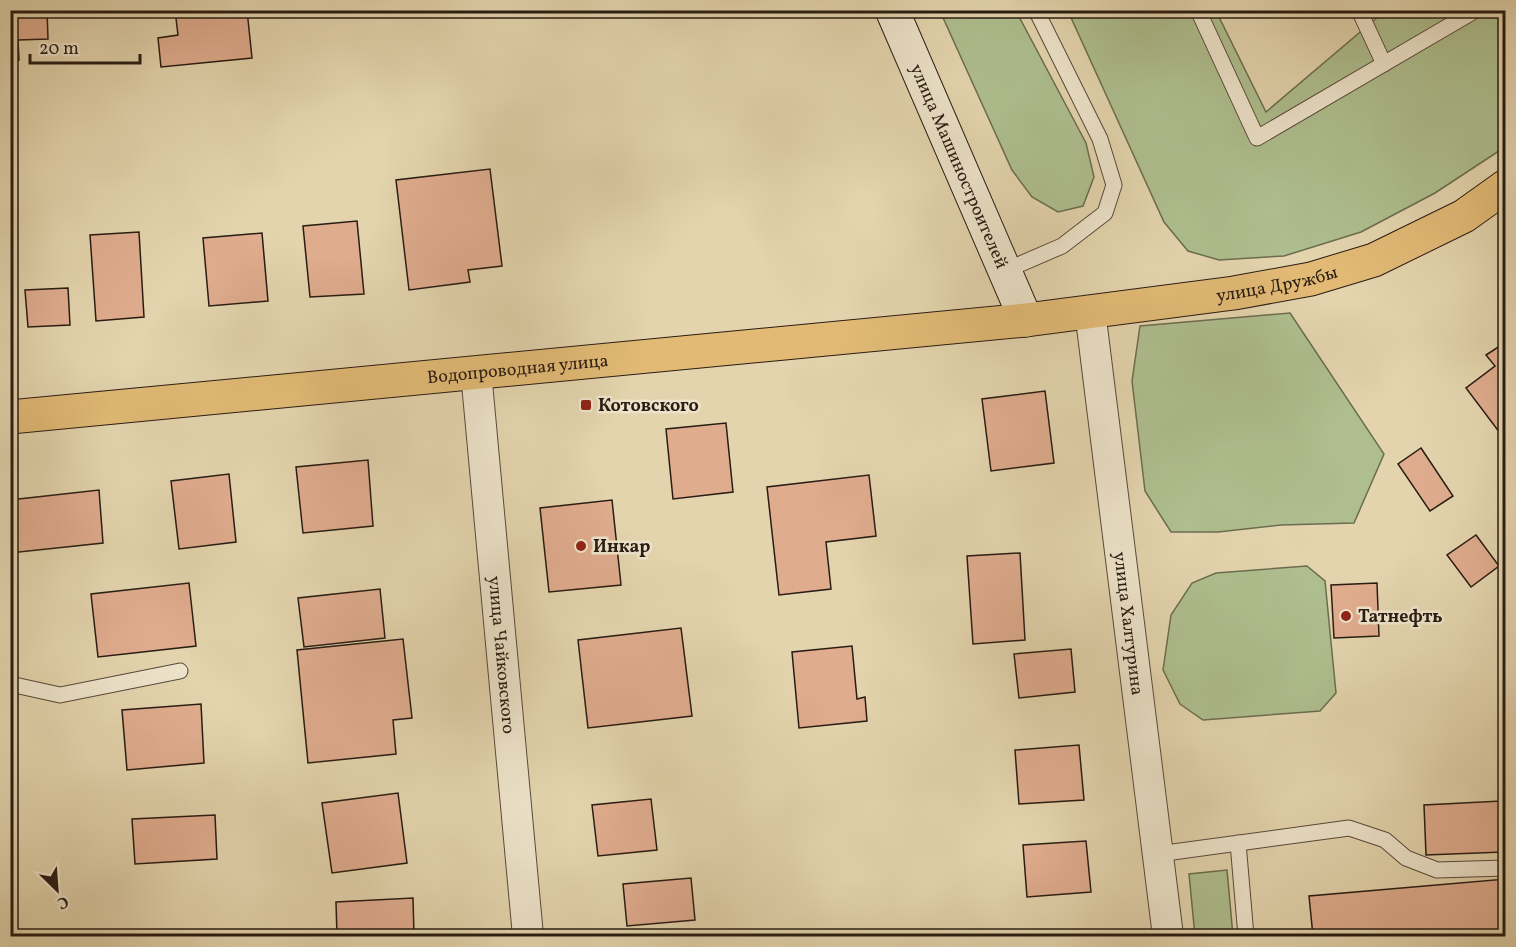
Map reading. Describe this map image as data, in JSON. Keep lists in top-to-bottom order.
{
  "streets": {
    "main road": ["улица Машиностроителей", "улица Дружбы", "Водопроводная улица"],
    "street": ["улица Халтурина", "улица Чайковского"]
  },
  "crossings": [
    ["улица Машиностроителей", "улица Дружбы"],
    ["улица Машиностроителей", "Водопроводная улица"],
    ["улица Дружбы", "Водопроводная улица"],
    ["улица Дружбы", "улица Халтурина"],
    ["Водопроводная улица", "улица Чайковского"]
  ],
  "places": {
    "transit": ["Котовского"],
    "other": ["Инкар", "Татнефть"]
  },
  "scale_bar": "20 m",
  "north": "bottom right"
}
